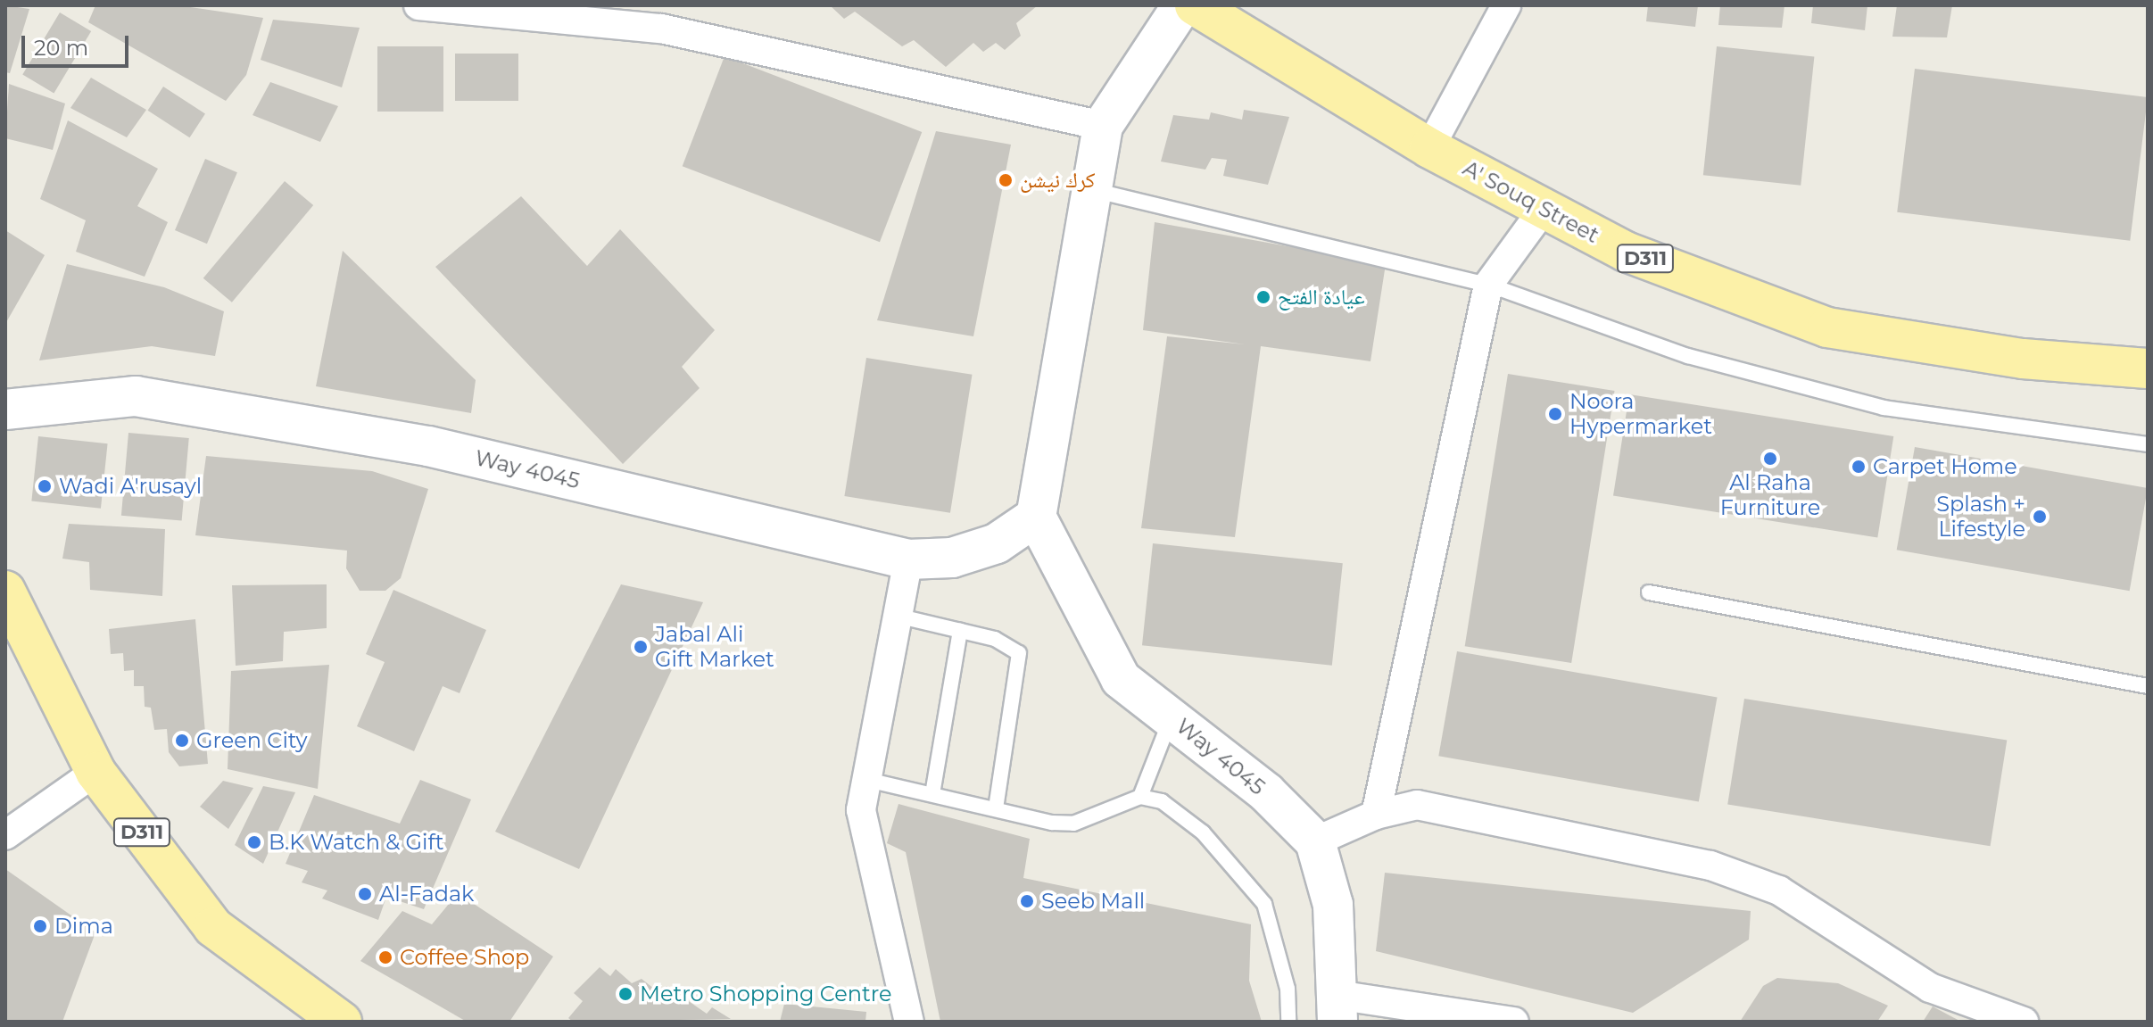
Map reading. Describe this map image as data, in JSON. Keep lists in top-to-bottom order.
{
  "streets": {
    "main road": ["A' Souq Street", "D311"],
    "street": ["Way 4045"]
  },
  "places": [
    "كرك نيشن",
    "عيادة الفتح",
    "Noora Hypermarket",
    "Al Raha Furniture",
    "Carpet Home",
    "Wadi A'rusayl",
    "Splash + Lifestyle",
    "Jabal Ali Gift Market",
    "Green City",
    "B.K Watch & Gift",
    "Al-Fadak",
    "Seeb Mall",
    "Dima",
    "Coffee Shop",
    "Metro Shopping Centre"
  ],
  "scale_bar": "20 m"
}
